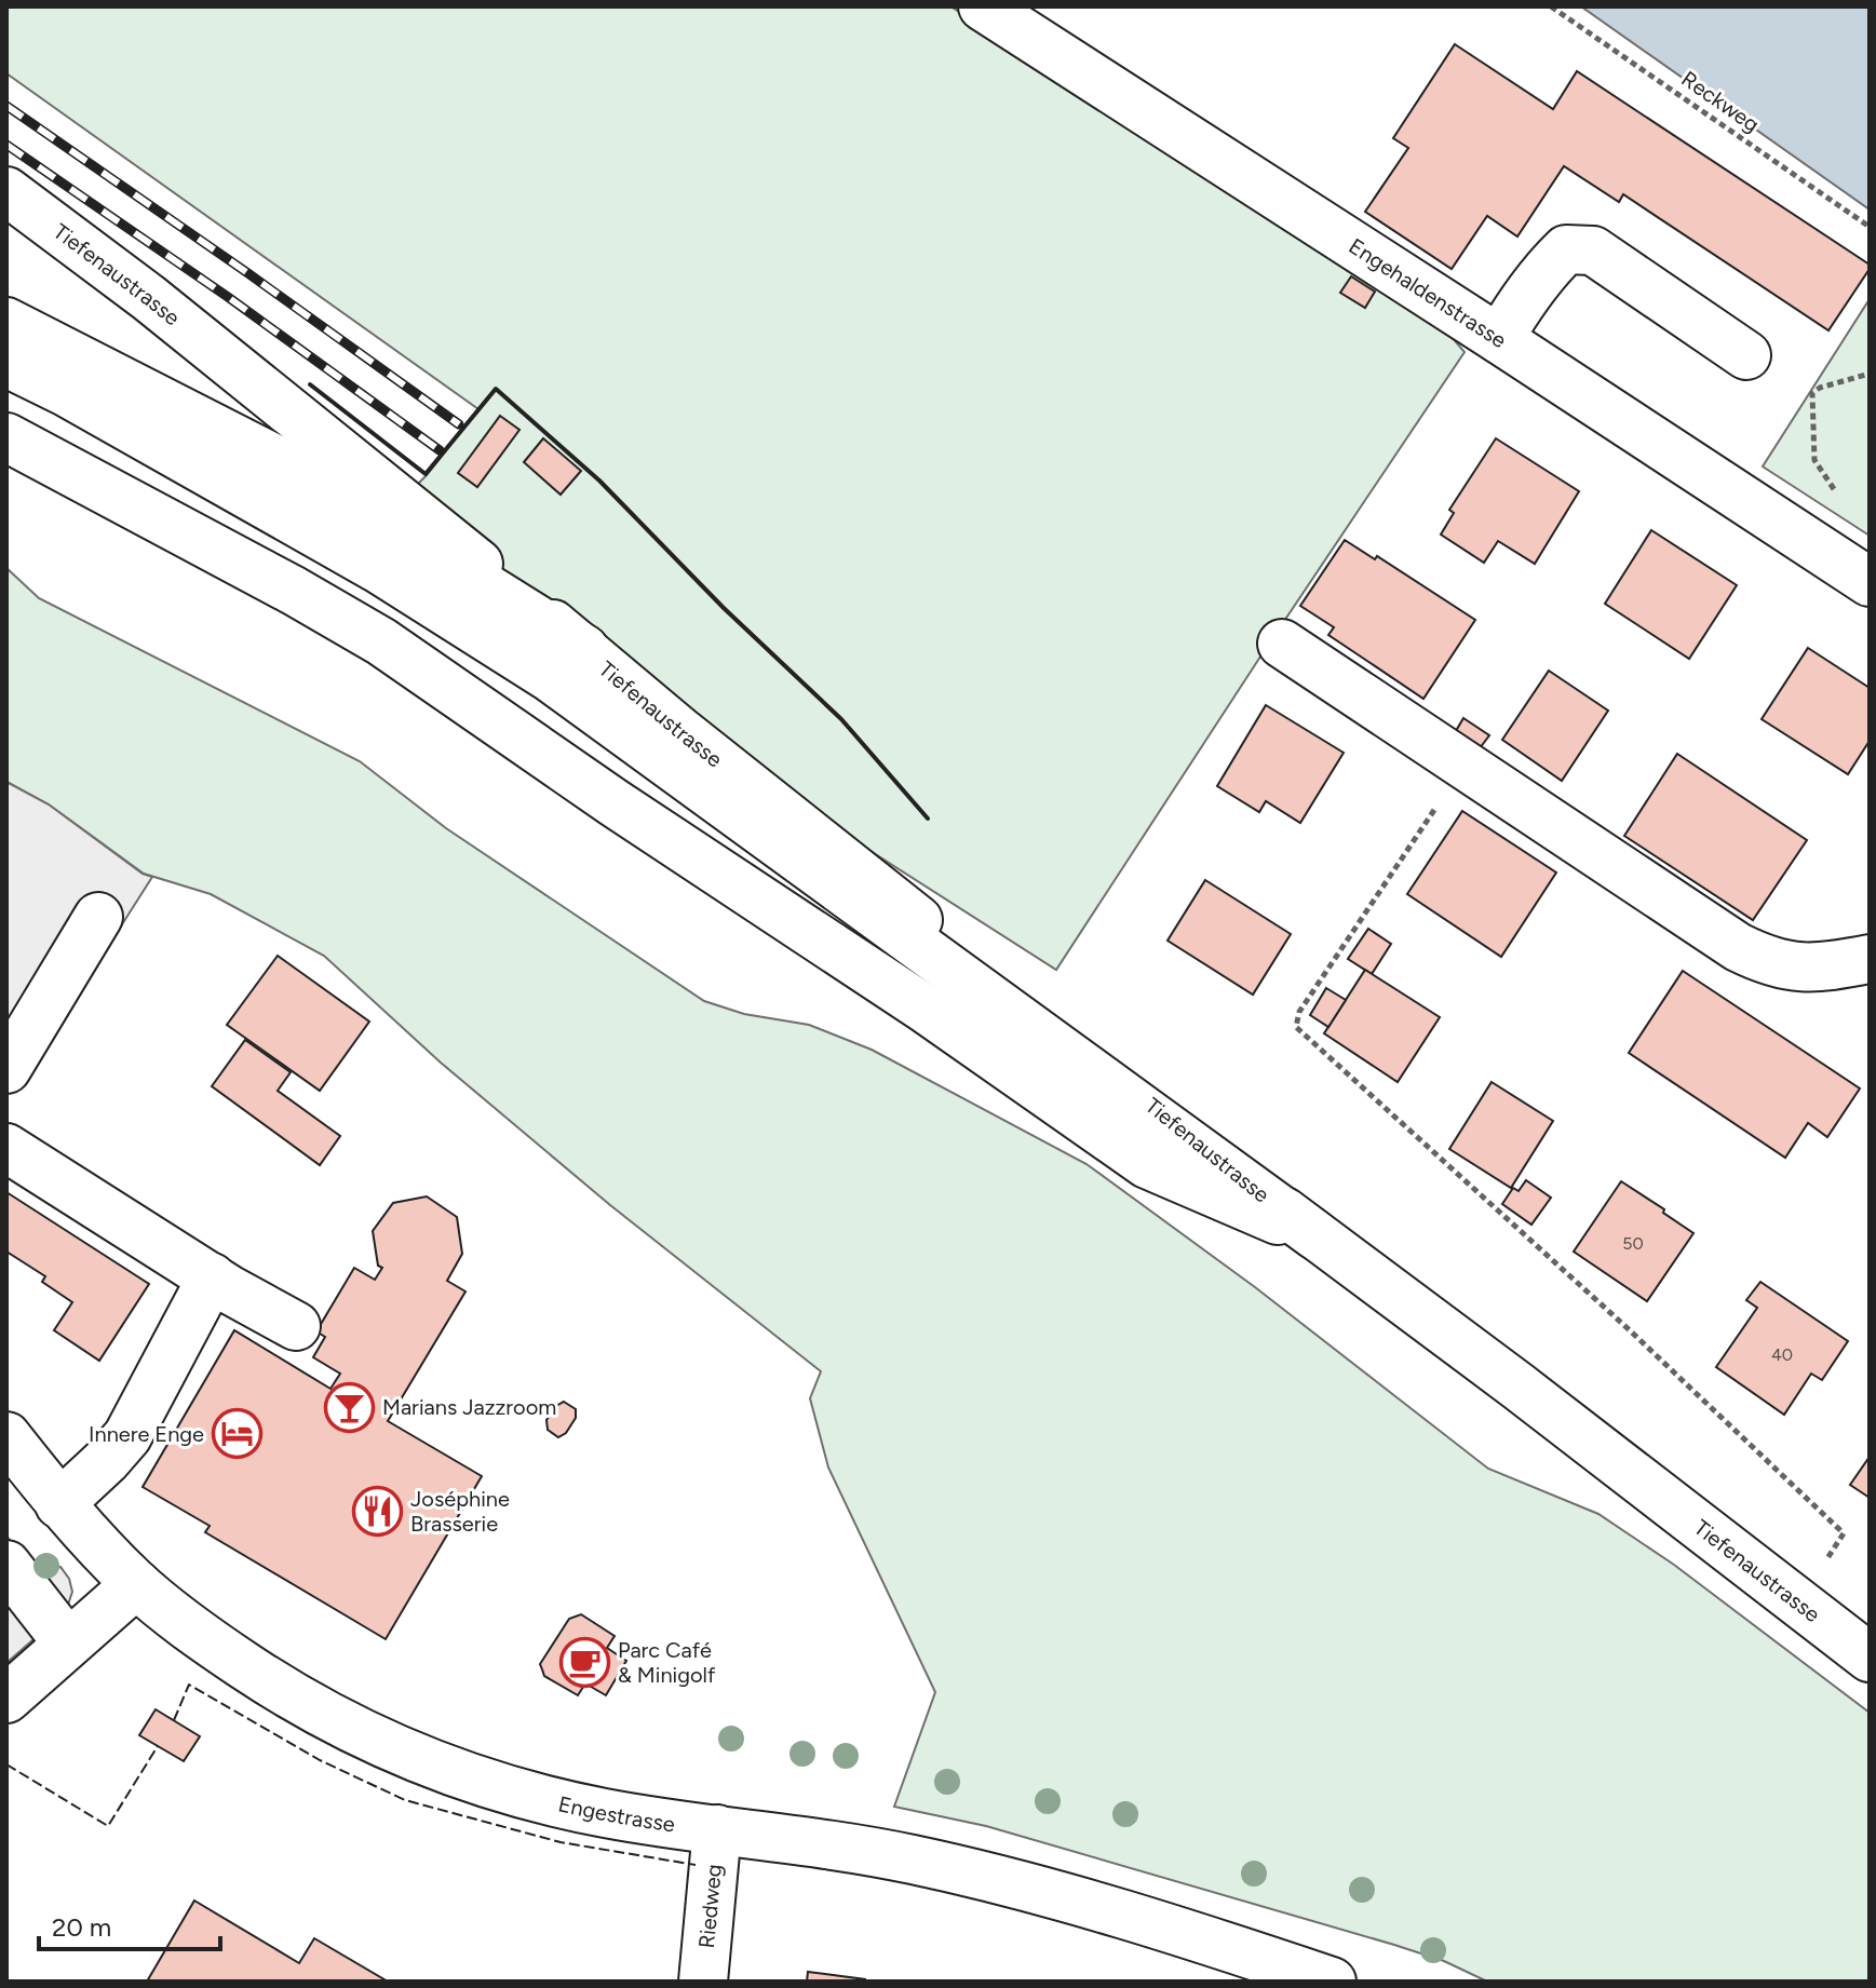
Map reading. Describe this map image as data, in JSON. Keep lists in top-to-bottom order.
{
  "streets": {
    "main road": [
      "Tiefenaustrasse",
      "Engehaldenstrasse",
      "Engestrasse",
      "Riedweg"
    ],
    "path": ["Reckweg"]
  },
  "crossings": [
    ["Engestrasse", "Riedweg"]
  ],
  "places": {
    "bar": ["Marians Jazzroom"],
    "hotel": ["Innere Enge"],
    "restaurant": ["Joséphine Brasserie"],
    "cafe": ["Parc Café & Minigolf"]
  },
  "house_numbers": ["50", "40"],
  "scale_bar": "20 m"
}
